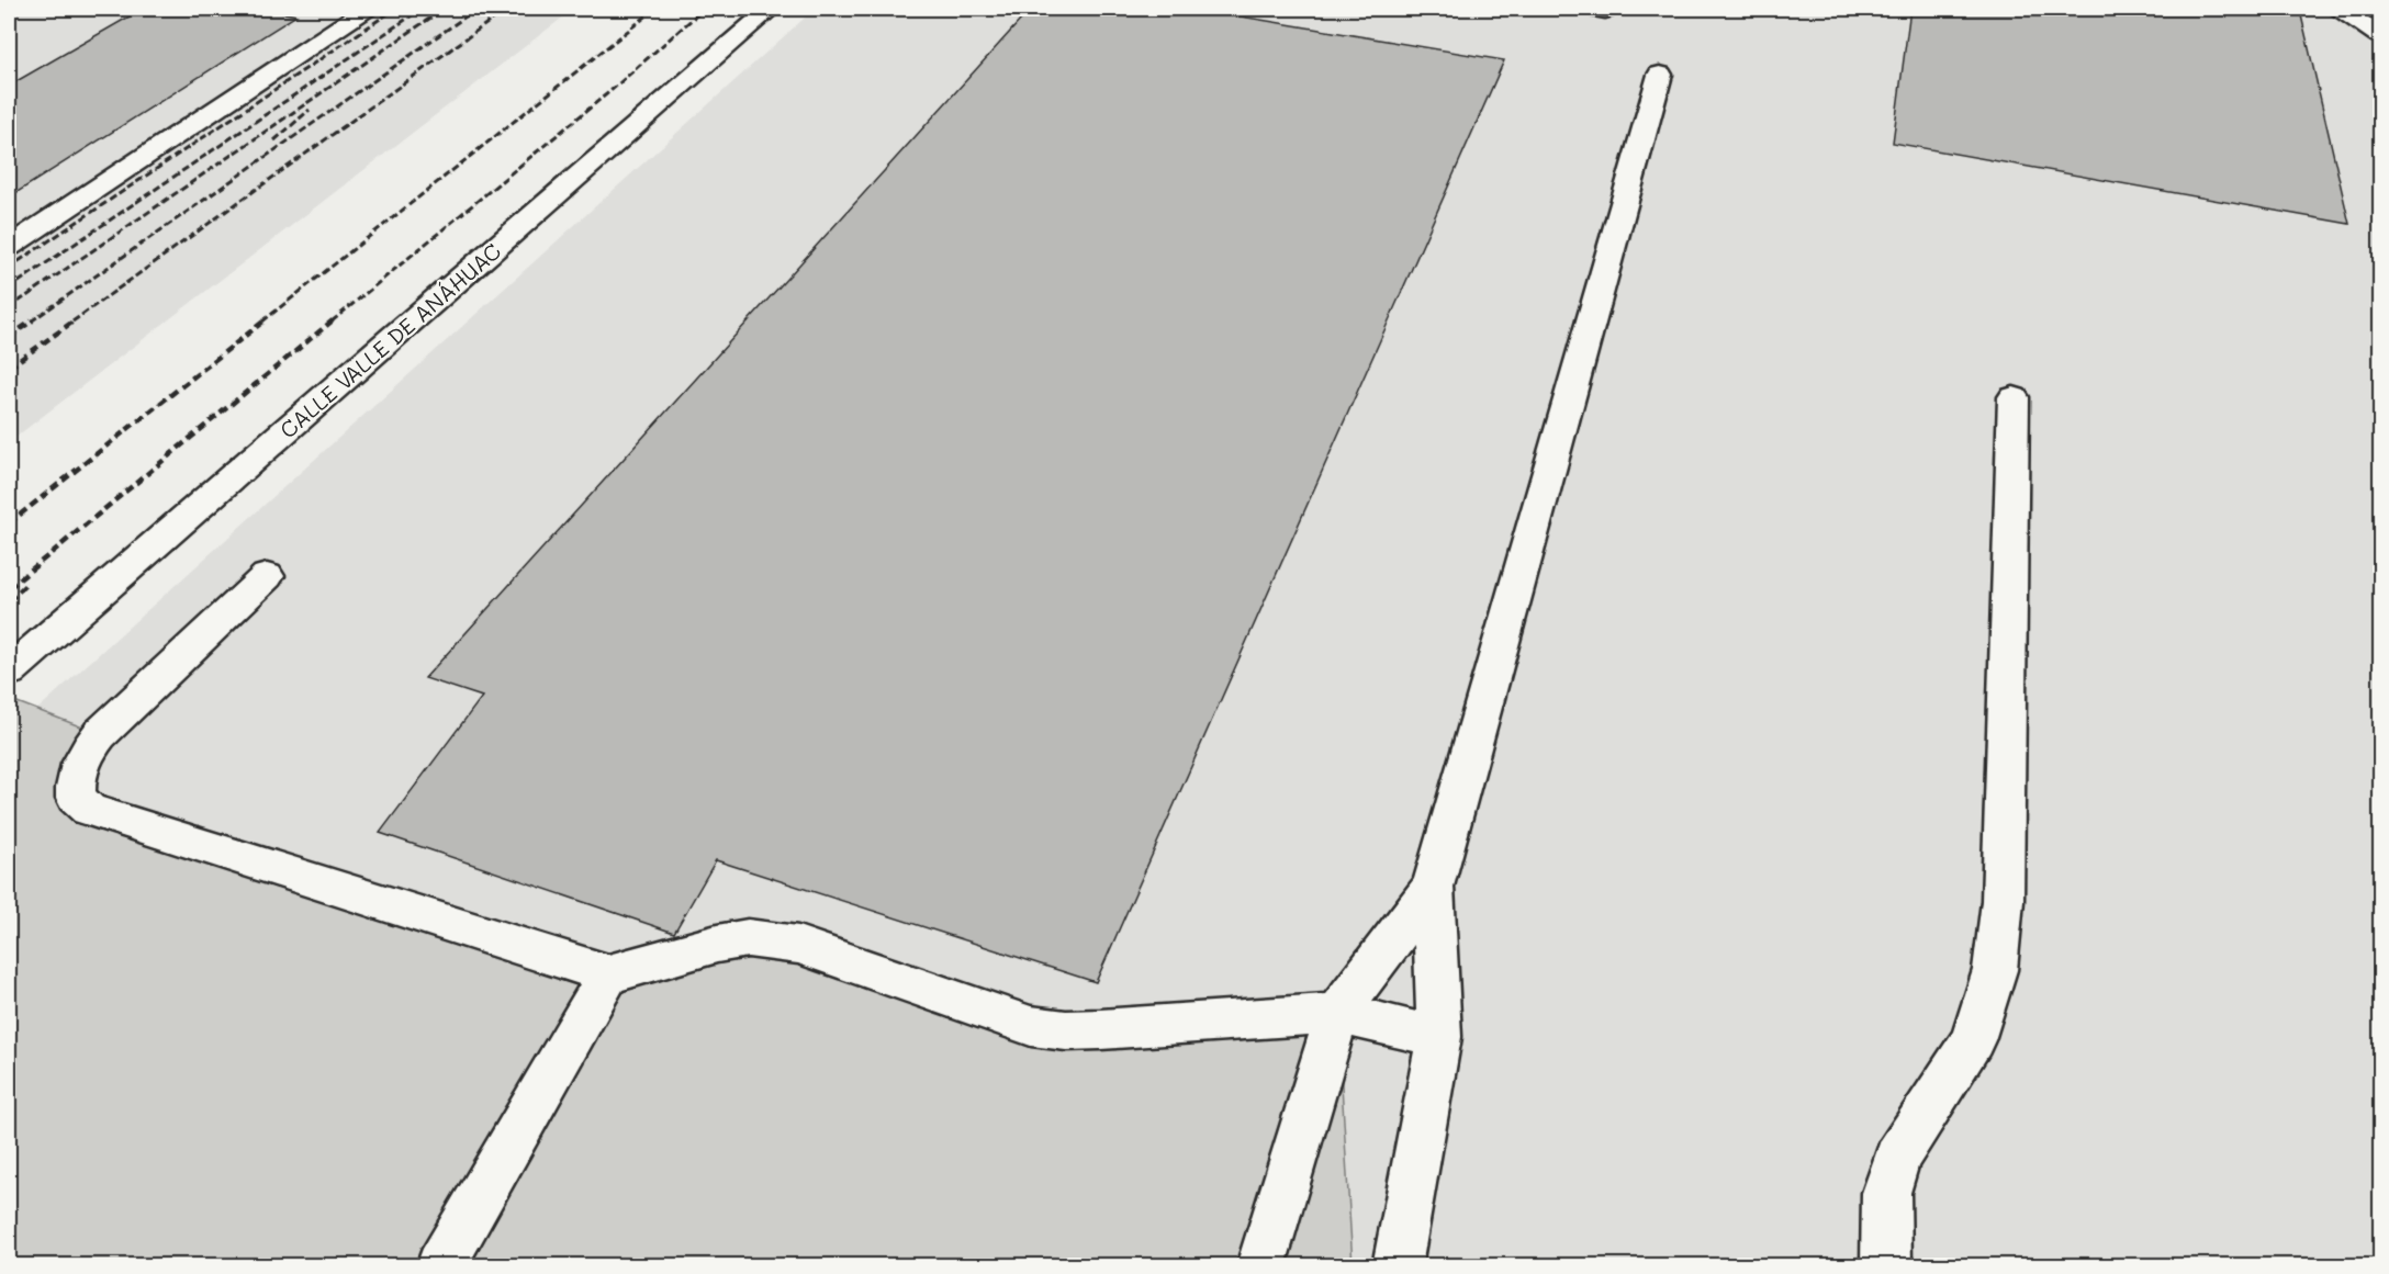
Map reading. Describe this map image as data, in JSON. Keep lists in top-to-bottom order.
{
  "streets": {
    "street": ["CALLE VALLE DE ANÁHUAC"]
  }
}
